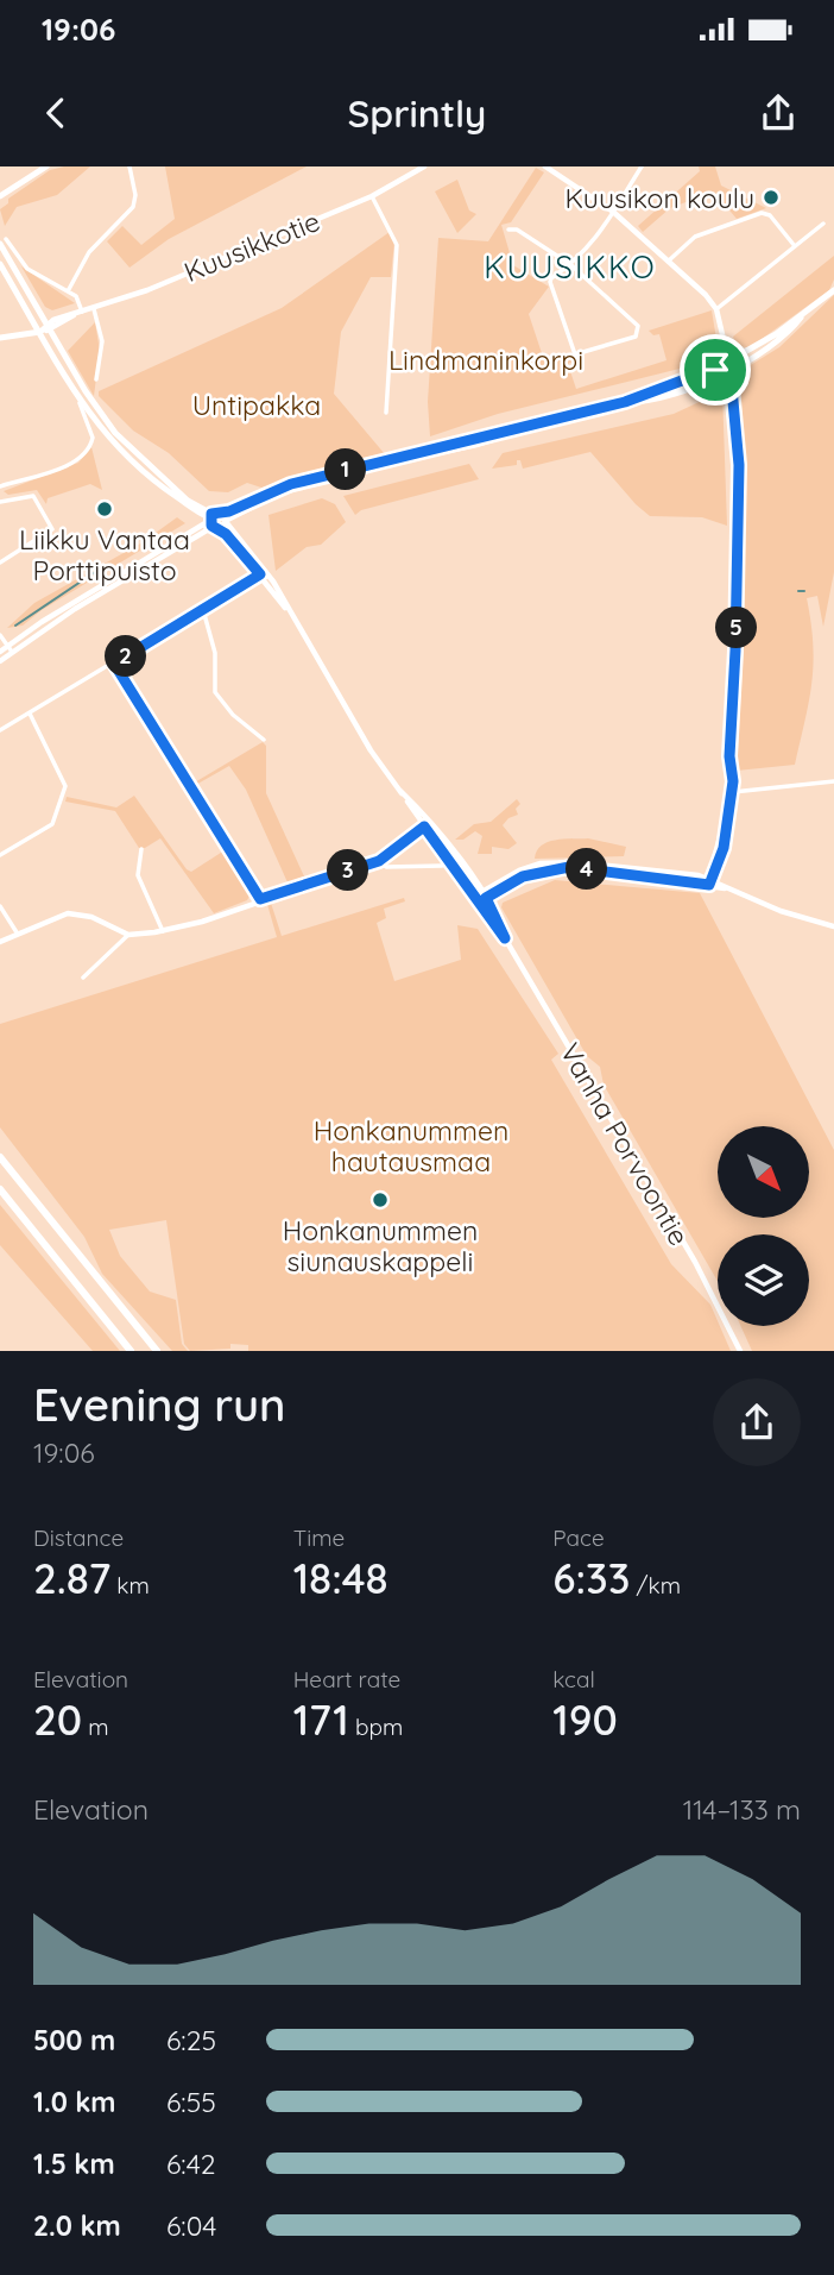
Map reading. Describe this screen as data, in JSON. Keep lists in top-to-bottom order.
{
  "streets": {
    "main road": ["Kuusikkotie", "Vanha Porvoontie"]
  },
  "crossings": [
    ["Kuusikkotie", "Vanha Porvoontie"]
  ],
  "districts": ["KUUSIKKO"],
  "parks": ["Lindmaninkorpi", "Untipakka", "Honkanummen hautausmaa"],
  "places": ["Kuusikon koulu", "Liikku Vantaa Porttipuisto", "Honkanummen siunauskappeli"],
  "north": "bottom right",
  "page": {
    "status": "19:06",
    "header": "Sprintly",
    "pins": [
      "1",
      "5",
      "2",
      "4",
      "3"
    ],
    "heading": ["Evening run", "19:06"],
    "stats": [
      ["Distance", "2.87 km"],
      ["Time", "18:48"],
      ["Pace", "6:33 /km"],
      ["Elevation", "20 m"],
      ["Heart rate", "171 bpm"],
      ["kcal", "190"]
    ],
    "chart": ["Elevation", "114–133 m"],
    "list": [
      {
        "name": "500 m",
        "note": "6:25"
      },
      {
        "name": "1.0 km",
        "note": "6:55"
      },
      {
        "name": "1.5 km",
        "note": "6:42"
      },
      {
        "name": "2.0 km",
        "note": "6:04"
      }
    ]
  }
}
